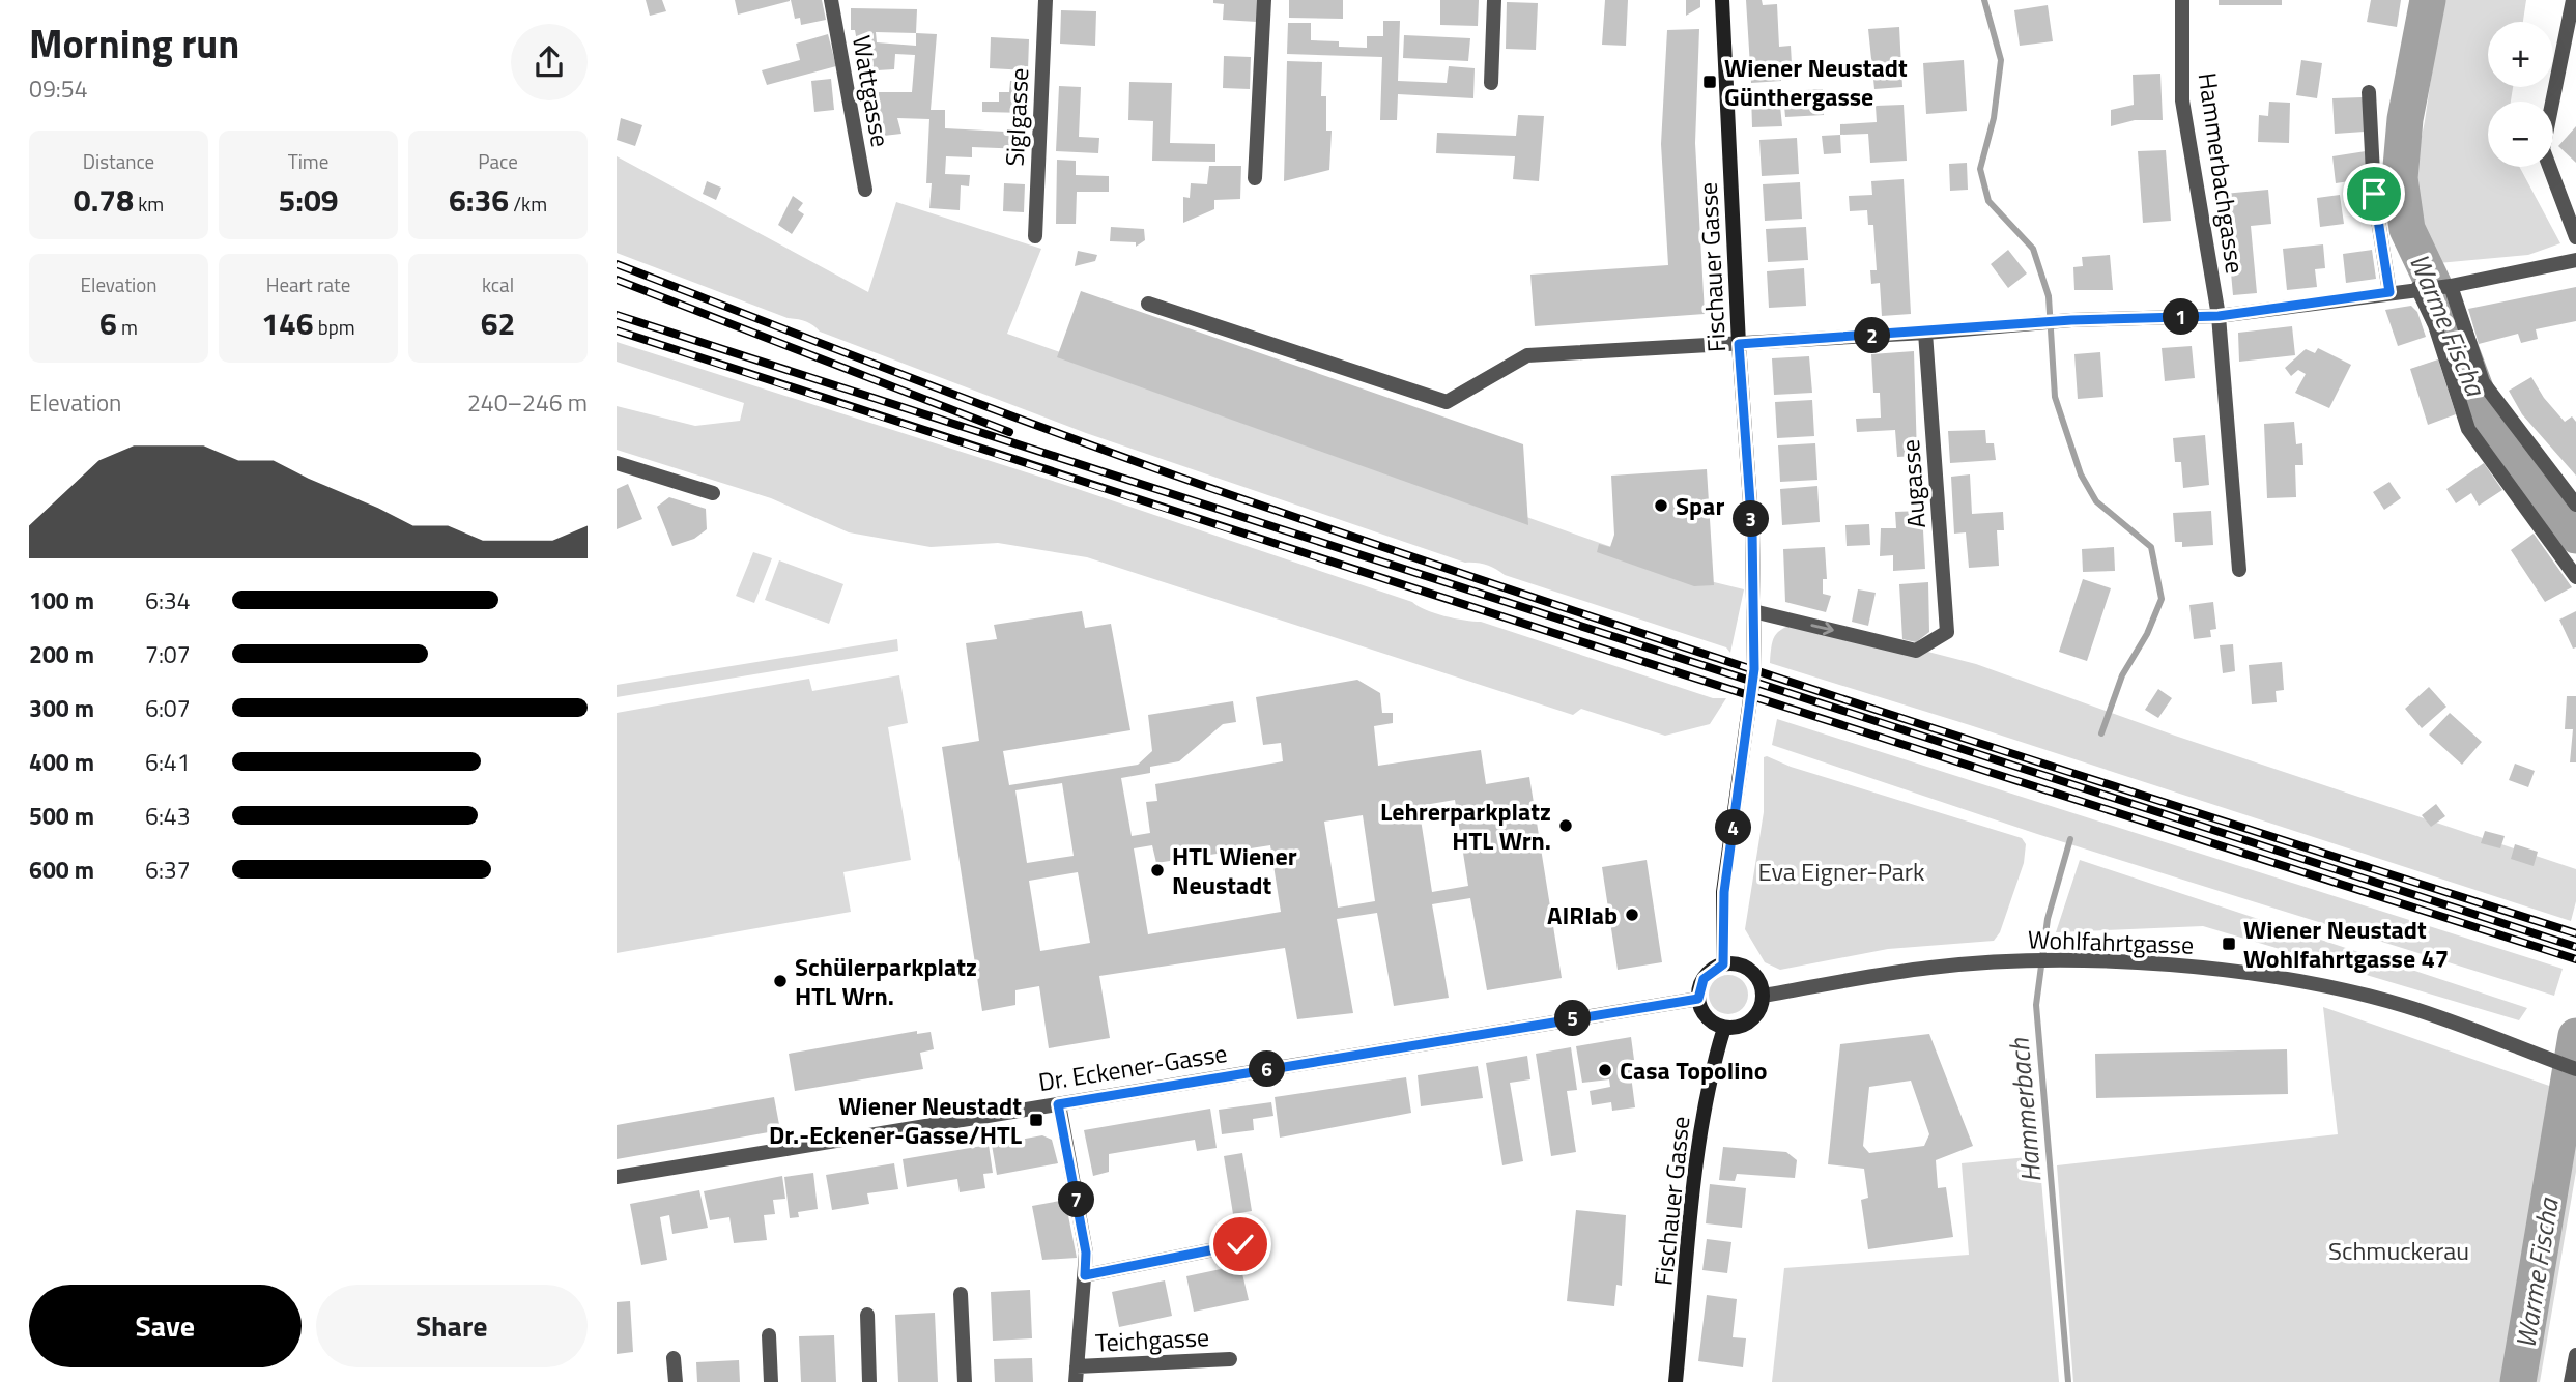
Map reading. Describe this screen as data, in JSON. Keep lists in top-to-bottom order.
{
  "streets": {
    "main road": ["Fischauer Gasse"],
    "street": [
      "Wattgasse",
      "Siglgasse",
      "Hammerbachgasse",
      "Augasse",
      "Wohlfahrtgasse",
      "Dr. Eckener-Gasse",
      "Teichgasse"
    ]
  },
  "crossings": [
    ["Fischauer Gasse", "Augasse"],
    ["Fischauer Gasse", "Wohlfahrtgasse"],
    ["Fischauer Gasse", "Dr. Eckener-Gasse"],
    ["Wohlfahrtgasse", "Dr. Eckener-Gasse"],
    ["Dr. Eckener-Gasse", "Teichgasse"]
  ],
  "water": ["Warme Fischa", "Hammerbach"],
  "parks": ["Eva Eigner-Park", "Schmuckerau"],
  "places": {
    "transit": ["Wiener Neustadt Günthergasse", "Wiener Neustadt Wohlfahrtgasse 47", "Wiener Neustadt Dr.-Eckener-Gasse/HTL"],
    "other": [
      "Spar",
      "Lehrerparkplatz HTL Wrn.",
      "HTL Wiener Neustadt",
      "AIRlab",
      "Schülerparkplatz HTL Wrn.",
      "Casa Topolino"
    ]
  },
  "page": {
    "heading": ["Morning run", "09:54"],
    "map_buttons": ["+", "−"],
    "stats": [
      ["Distance", "0.78 km"],
      ["Time", "5:09"],
      ["Pace", "6:36 /km"],
      ["Elevation", "6 m"],
      ["Heart rate", "146 bpm"],
      ["kcal", "62"]
    ],
    "pins": [
      "1",
      "2",
      "3",
      "4",
      "5",
      "6",
      "7"
    ],
    "chart": ["Elevation", "240–246 m"],
    "list": [
      {
        "name": "100 m",
        "note": "6:34"
      },
      {
        "name": "200 m",
        "note": "7:07"
      },
      {
        "name": "300 m",
        "note": "6:07"
      },
      {
        "name": "400 m",
        "note": "6:41"
      },
      {
        "name": "500 m",
        "note": "6:43"
      },
      {
        "name": "600 m",
        "note": "6:37"
      }
    ],
    "buttons": ["Save", "Share"]
  }
}
